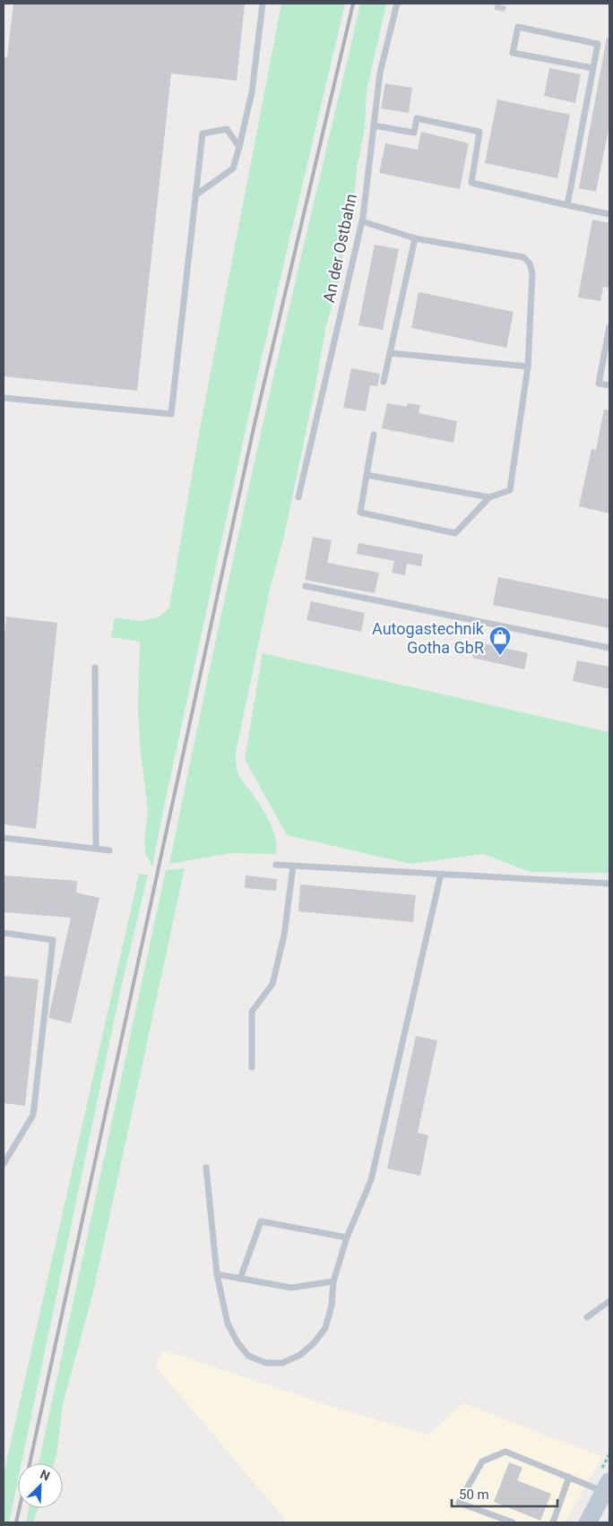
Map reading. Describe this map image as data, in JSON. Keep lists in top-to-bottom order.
{
  "streets": {
    "lane": ["An der Ostbahn"]
  },
  "places": {
    "shop": ["Autogastechnik Gotha GbR"]
  },
  "scale_bar": "50 m",
  "north": "top right"
}
